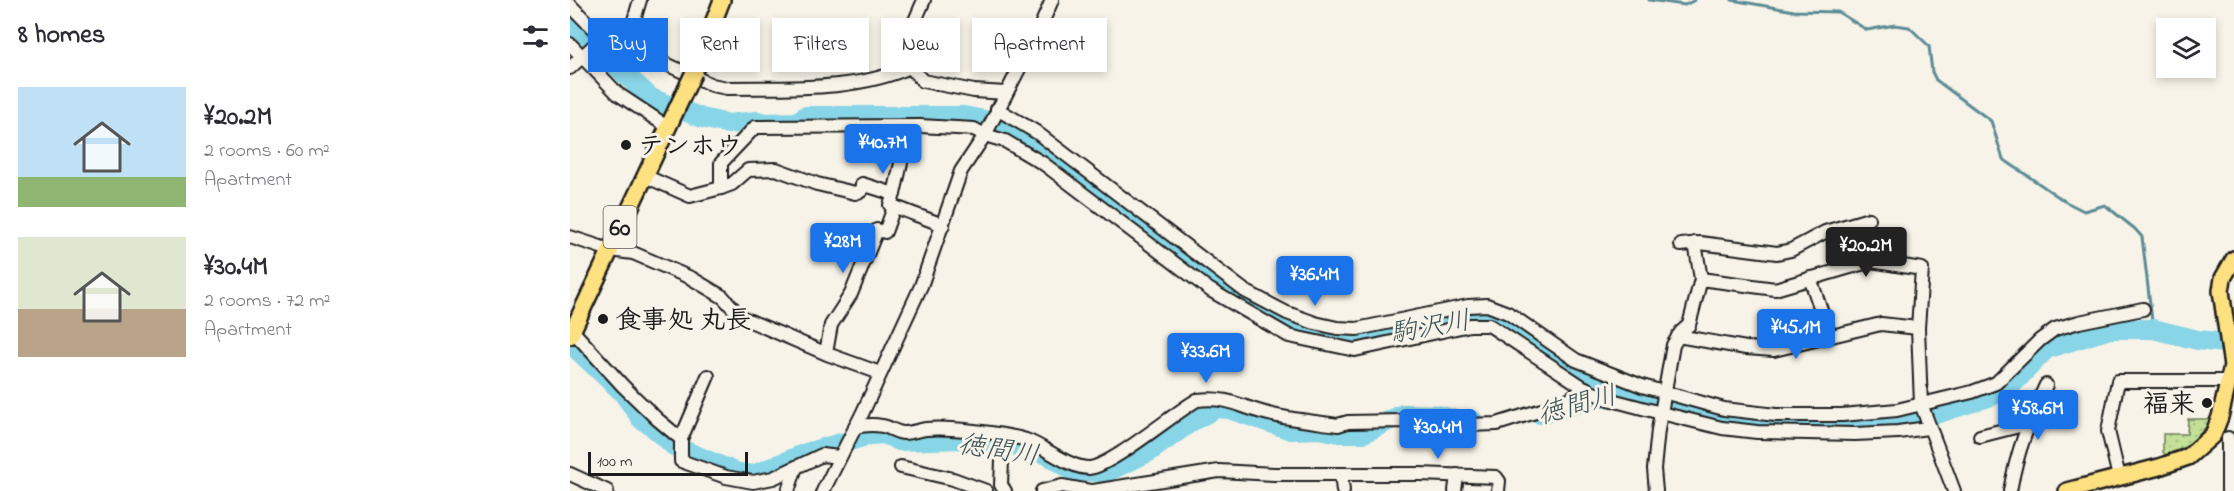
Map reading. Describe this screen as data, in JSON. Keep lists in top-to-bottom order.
{
  "streets": {
    "main road": ["60"]
  },
  "water": ["駒沢川", "徳間川"],
  "places": ["テンホウ", "食事処 丸長", "福来"],
  "scale_bar": "100 m",
  "page": {
    "heading": "8 homes",
    "chip": [
      "Buy",
      "Rent",
      "Filters",
      "New",
      "Apartment"
    ],
    "list": [
      {
        "name": "¥20.2M",
        "note": "2 rooms · 60 m² · Apartment"
      },
      {
        "name": "¥30.4M",
        "note": "2 rooms · 72 m² · Apartment"
      }
    ],
    "price": [
      "¥40.7M",
      "¥28M",
      "¥20.2M",
      "¥36.4M",
      "¥45.1M",
      "¥33.6M",
      "¥58.6M",
      "¥30.4M"
    ],
    "scale": "100 m"
  }
}
